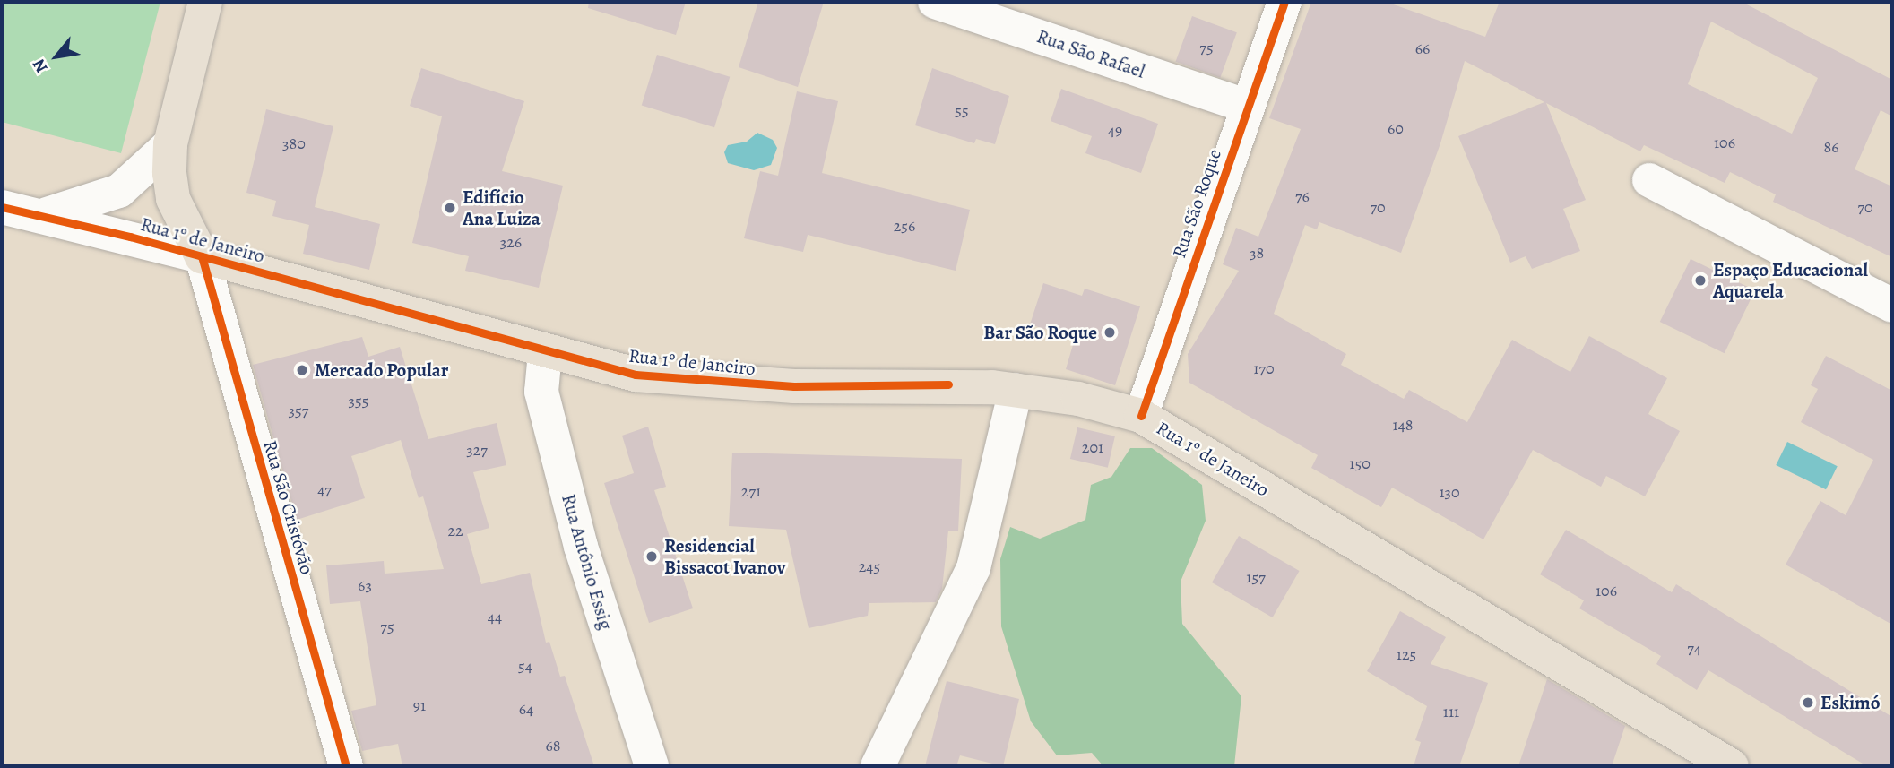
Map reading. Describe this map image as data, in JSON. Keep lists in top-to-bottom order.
{
  "streets": {
    "main road": ["Rua 1º de Janeiro"],
    "street": [
      "Rua São Rafael",
      "Rua São Roque",
      "Rua São Cristóvão",
      "Rua Antônio Essig"
    ]
  },
  "crossings": [
    ["Rua São Rafael", "Rua São Roque"],
    ["Rua São Roque", "Rua 1º de Janeiro"],
    ["Rua 1º de Janeiro", "Rua São Cristóvão"],
    ["Rua 1º de Janeiro", "Rua Antônio Essig"]
  ],
  "places": [
    "Edifício Ana Luiza",
    "Espaço Educacional Aquarela",
    "Bar São Roque",
    "Mercado Popular",
    "Residencial Bissacot Ivanov",
    "Eskimó"
  ],
  "house_numbers": [
    "75",
    "66",
    "55",
    "60",
    "49",
    "106",
    "380",
    "86",
    "76",
    "70",
    "70",
    "256",
    "326",
    "38",
    "170",
    "355",
    "357",
    "148",
    "201",
    "327",
    "150",
    "47",
    "271",
    "130",
    "22",
    "245",
    "157",
    "63",
    "106",
    "44",
    "75",
    "74",
    "125",
    "54",
    "91",
    "64",
    "111",
    "68"
  ],
  "north": "bottom left"
}
